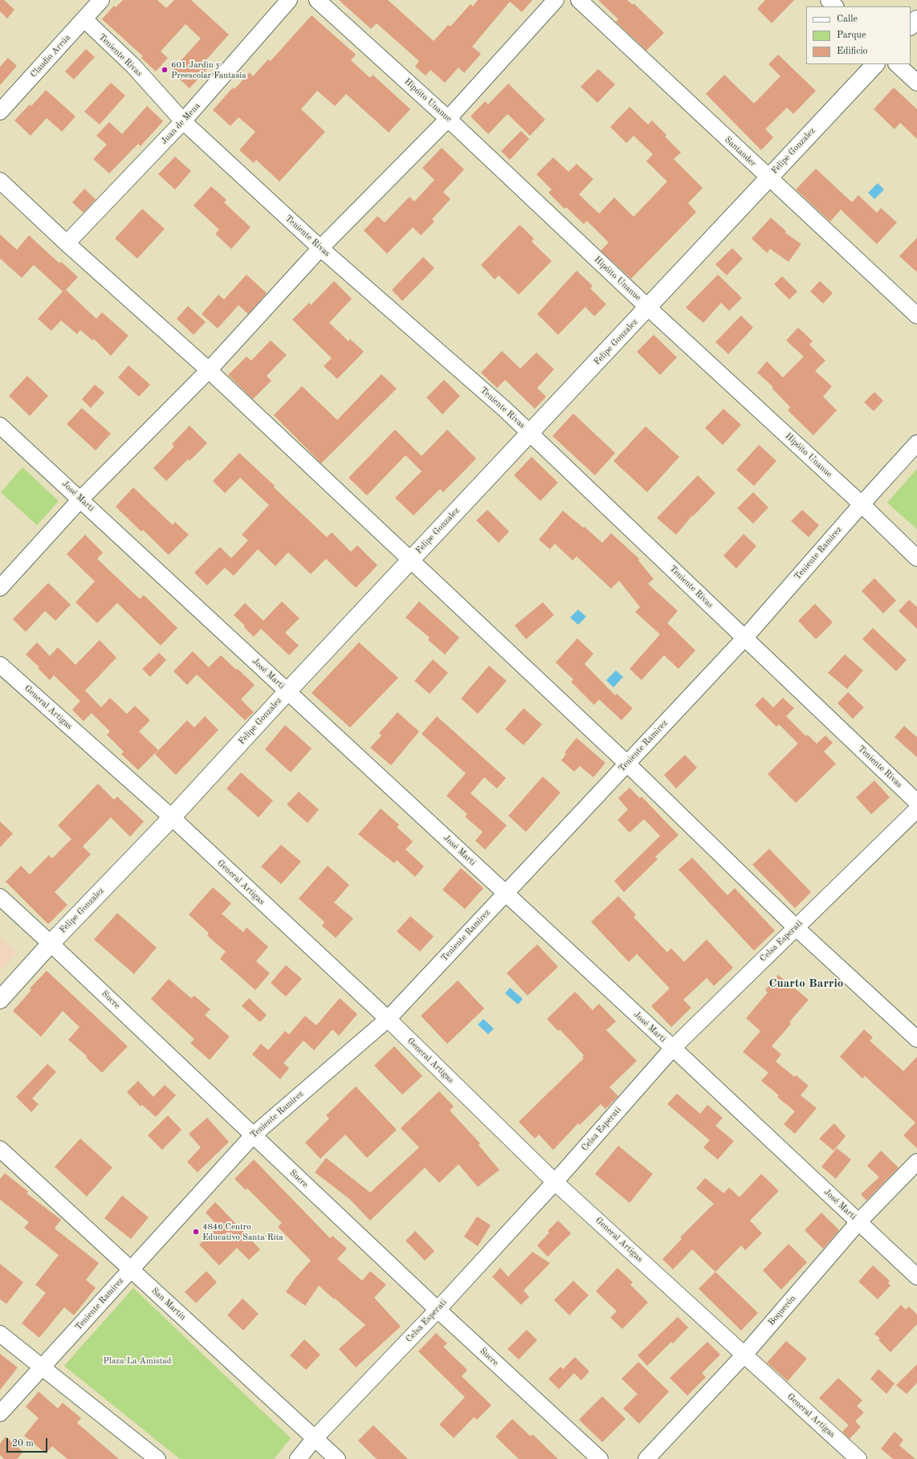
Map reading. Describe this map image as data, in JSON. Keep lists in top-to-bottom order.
{
  "streets": {
    "street": [
      "Teniente Rivas",
      "Claudio Arrúa",
      "Hipóito Unanue",
      "Juan de Mena",
      "Felipe Gonzalez",
      "Santander",
      "José Marti",
      "Teniente Ramirez",
      "General Artigas",
      "Celsa Esperati",
      "Sucre",
      "San Martín",
      "Boquerón"
    ]
  },
  "crossings": [
    ["Teniente Rivas", "Claudio Arrúa"],
    ["Teniente Rivas", "Juan de Mena"],
    ["Teniente Rivas", "Felipe Gonzalez"],
    ["Teniente Rivas", "Teniente Ramirez"],
    ["Hipóito Unanue", "Felipe Gonzalez"],
    ["Hipóito Unanue", "Teniente Ramirez"],
    ["Felipe Gonzalez", "Santander"],
    ["Felipe Gonzalez", "José Marti"],
    ["Felipe Gonzalez", "General Artigas"],
    ["Felipe Gonzalez", "Sucre"],
    ["José Marti", "Teniente Ramirez"],
    ["José Marti", "Celsa Esperati"],
    ["José Marti", "Boquerón"],
    ["Teniente Ramirez", "General Artigas"],
    ["Teniente Ramirez", "Sucre"],
    ["Teniente Ramirez", "San Martín"],
    ["General Artigas", "Celsa Esperati"],
    ["General Artigas", "Boquerón"],
    ["Celsa Esperati", "Sucre"],
    ["Celsa Esperati", "San Martín"]
  ],
  "districts": ["Cuarto Barrio"],
  "parks": ["Plaza La Amistad"],
  "places": ["601 Jardin y Preescolar Fantasia", "4846 Centro Educativo Santa Rita"],
  "legend": ["Calle", "Parque", "Edificio"],
  "scale_bar": "20 m"
}
